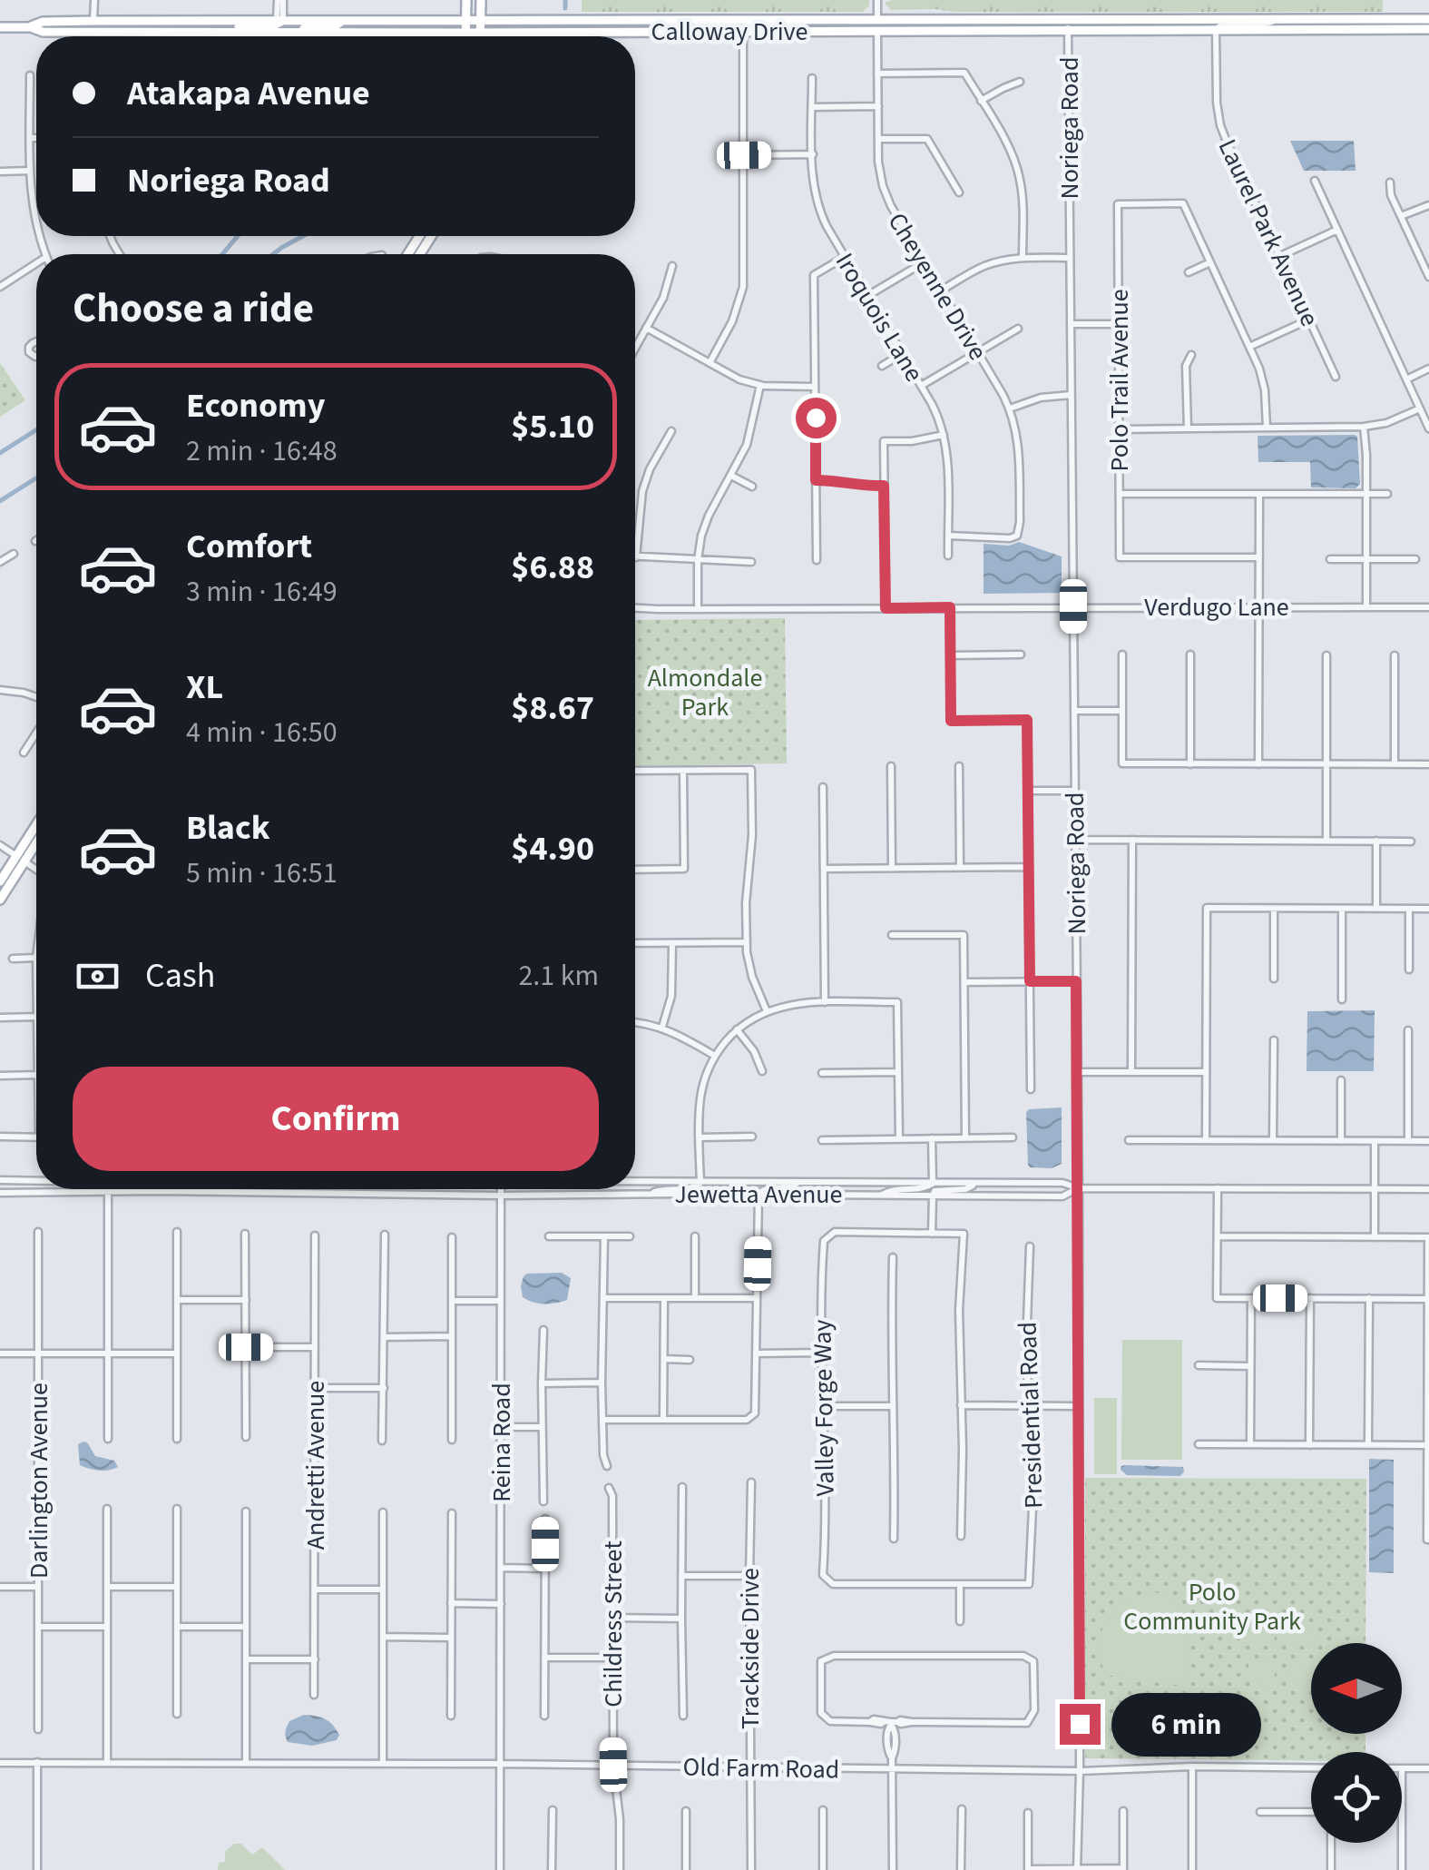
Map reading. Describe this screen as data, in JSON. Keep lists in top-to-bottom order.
{
  "streets": {
    "main road": ["Calloway Drive"],
    "street": [
      "Noriega Road",
      "Laurel Park Avenue",
      "Cheyenne Drive",
      "Iroquois Lane",
      "Polo Trail Avenue",
      "Verdugo Lane",
      "Jewetta Avenue",
      "Valley Forge Way",
      "Presidential Road",
      "Reina Road",
      "Andretti Avenue",
      "Darlington Avenue",
      "Childress Street",
      "Trackside Drive",
      "Old Farm Road"
    ]
  },
  "crossings": [
    ["Calloway Drive", "Noriega Road"],
    ["Calloway Drive", "Laurel Park Avenue"],
    ["Calloway Drive", "Cheyenne Drive"],
    ["Noriega Road", "Verdugo Lane"],
    ["Noriega Road", "Jewetta Avenue"],
    ["Noriega Road", "Old Farm Road"],
    ["Cheyenne Drive", "Iroquois Lane"],
    ["Jewetta Avenue", "Reina Road"],
    ["Valley Forge Way", "Presidential Road"],
    ["Reina Road", "Old Farm Road"],
    ["Childress Street", "Old Farm Road"],
    ["Trackside Drive", "Old Farm Road"]
  ],
  "parks": ["Almondale Park", "Polo Community Park"],
  "north": "left",
  "page": {
    "banner": ["Atakapa Avenue", "Noriega Road"],
    "heading": "Choose a ride",
    "list": [
      {
        "name": "Economy",
        "note": "2 min · 16:48",
        "value": "$5.10"
      },
      {
        "name": "Comfort",
        "note": "3 min · 16:49",
        "value": "$6.88"
      },
      {
        "name": "XL",
        "note": "4 min · 16:50",
        "value": "$8.67"
      },
      {
        "name": "Black",
        "note": "5 min · 16:51",
        "value": "$4.90"
      }
    ],
    "pay": ["Cash", "2.1 km"],
    "buttons": "Confirm",
    "bubble": "6 min"
  }
}
